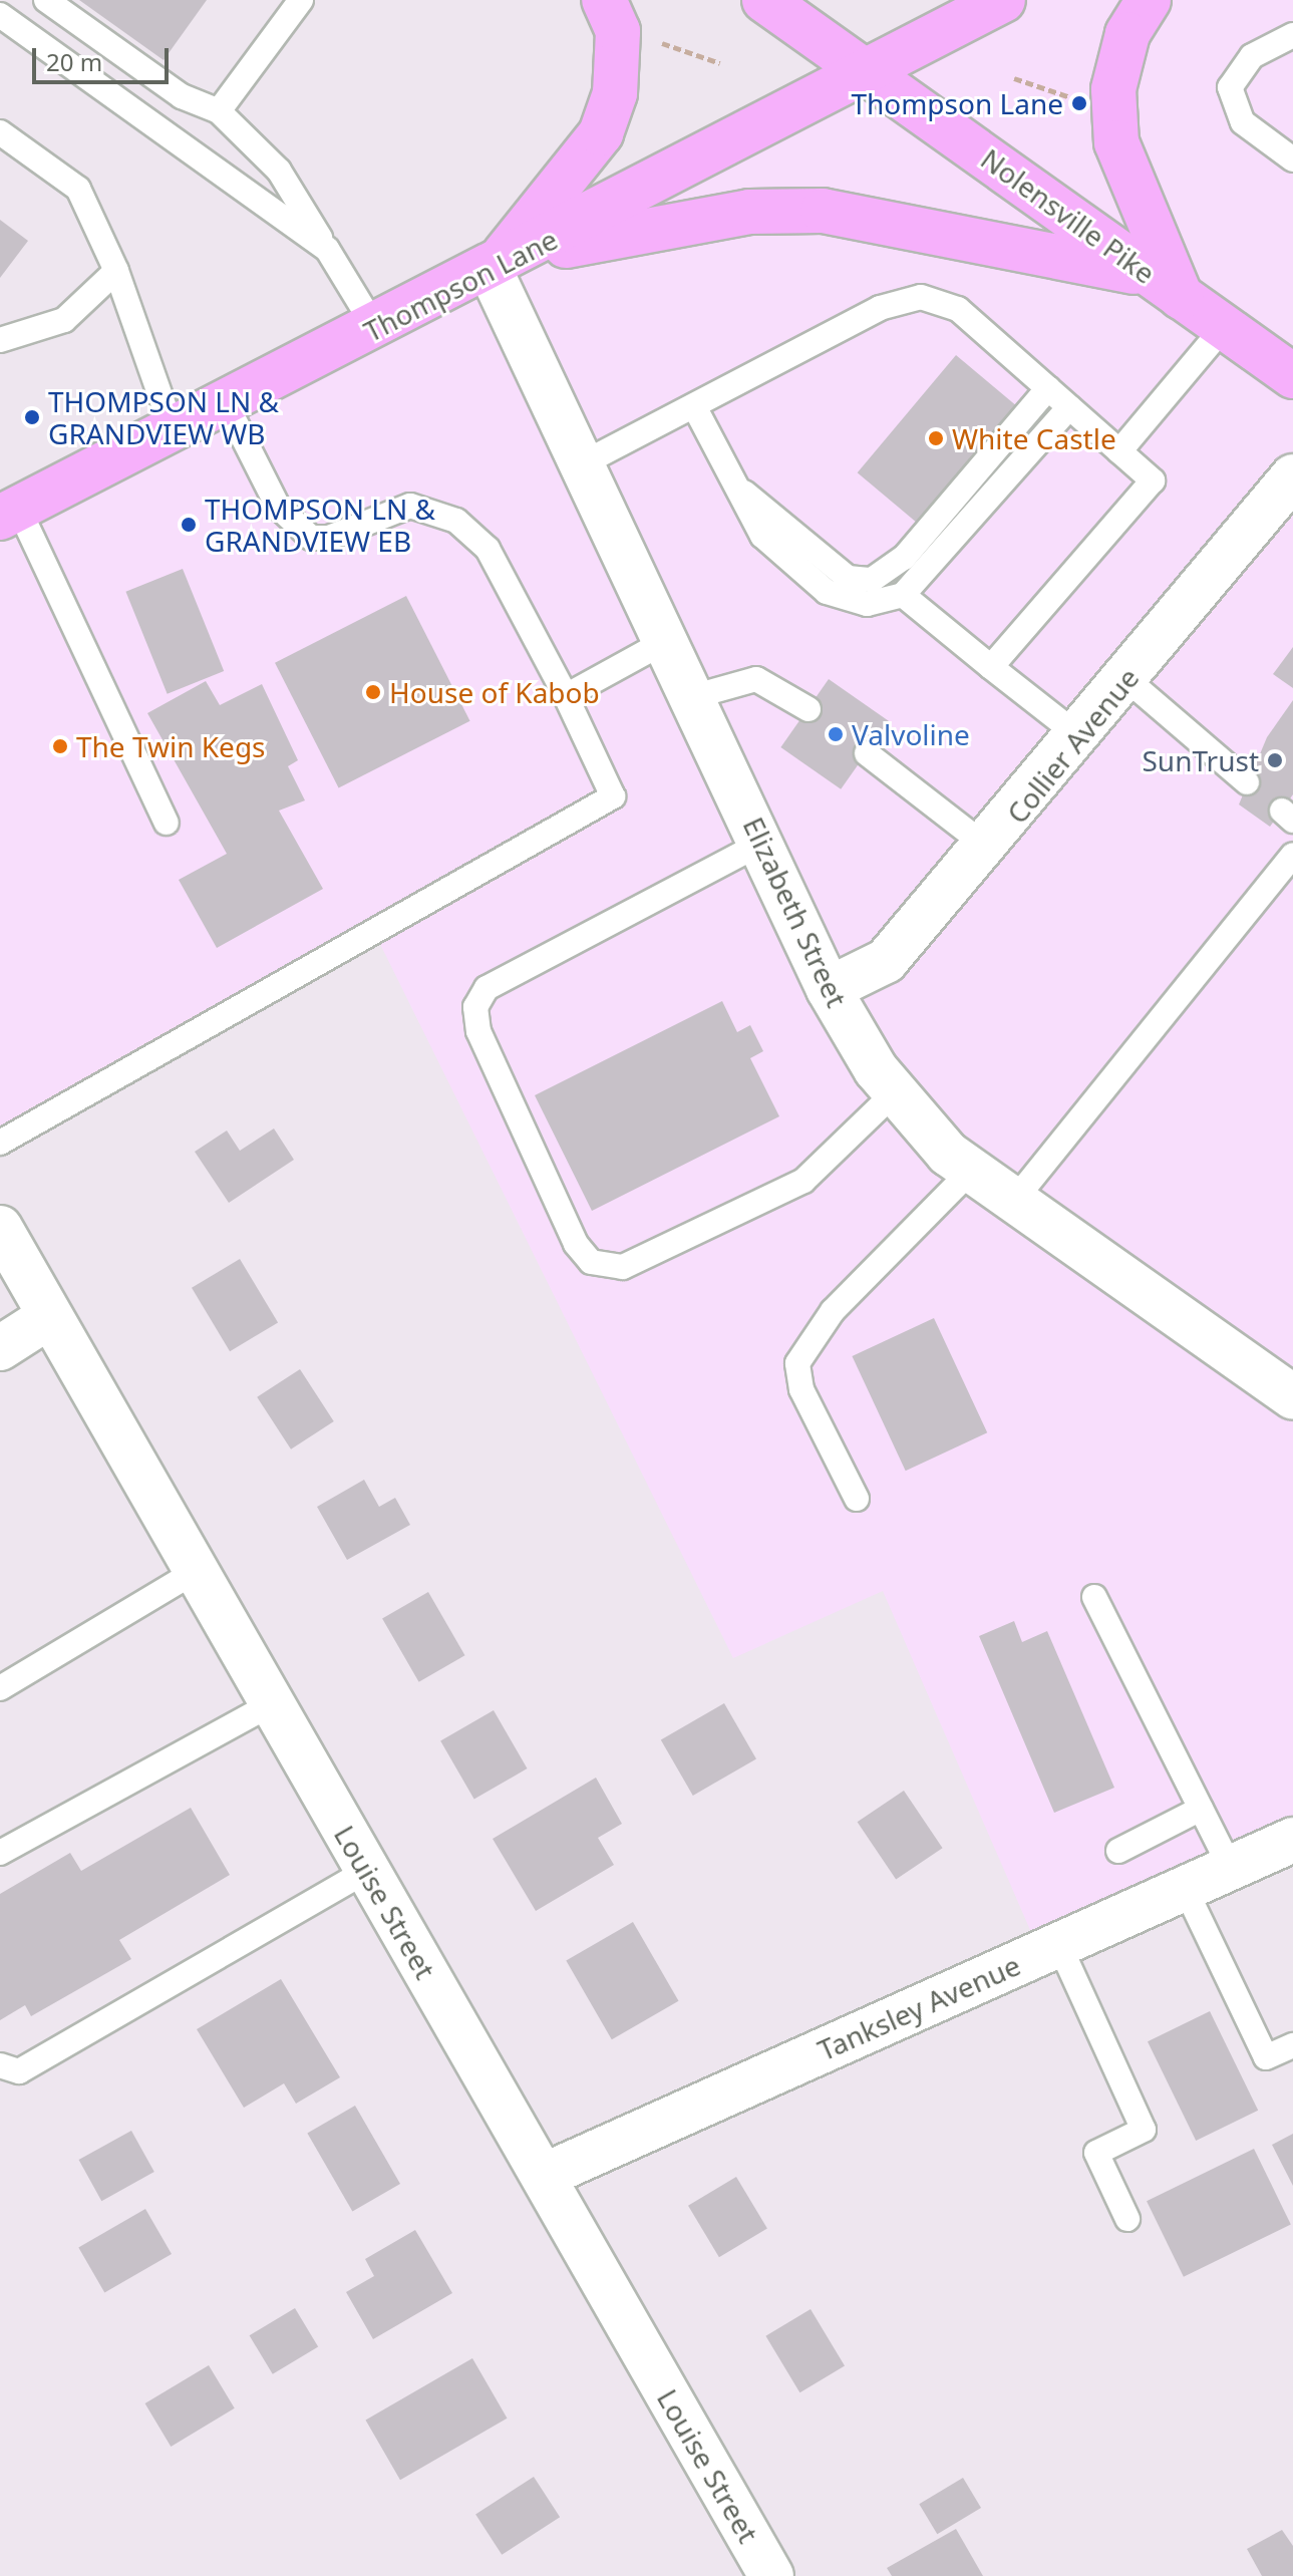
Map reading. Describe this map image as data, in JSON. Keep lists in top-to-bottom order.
{
  "streets": {
    "main road": ["Nolensville Pike", "Thompson Lane"],
    "street": [
      "Collier Avenue",
      "Elizabeth Street",
      "Louise Street",
      "Tanksley Avenue"
    ]
  },
  "crossings": [
    ["Nolensville Pike", "Thompson Lane"],
    ["Thompson Lane", "Elizabeth Street"],
    ["Collier Avenue", "Elizabeth Street"],
    ["Louise Street", "Tanksley Avenue"]
  ],
  "places": [
    "Thompson Lane",
    "THOMPSON LN & GRANDVIEW WB",
    "White Castle",
    "THOMPSON LN & GRANDVIEW EB",
    "House of Kabob",
    "Valvoline",
    "The Twin Kegs",
    "SunTrust"
  ],
  "scale_bar": "20 m"
}
